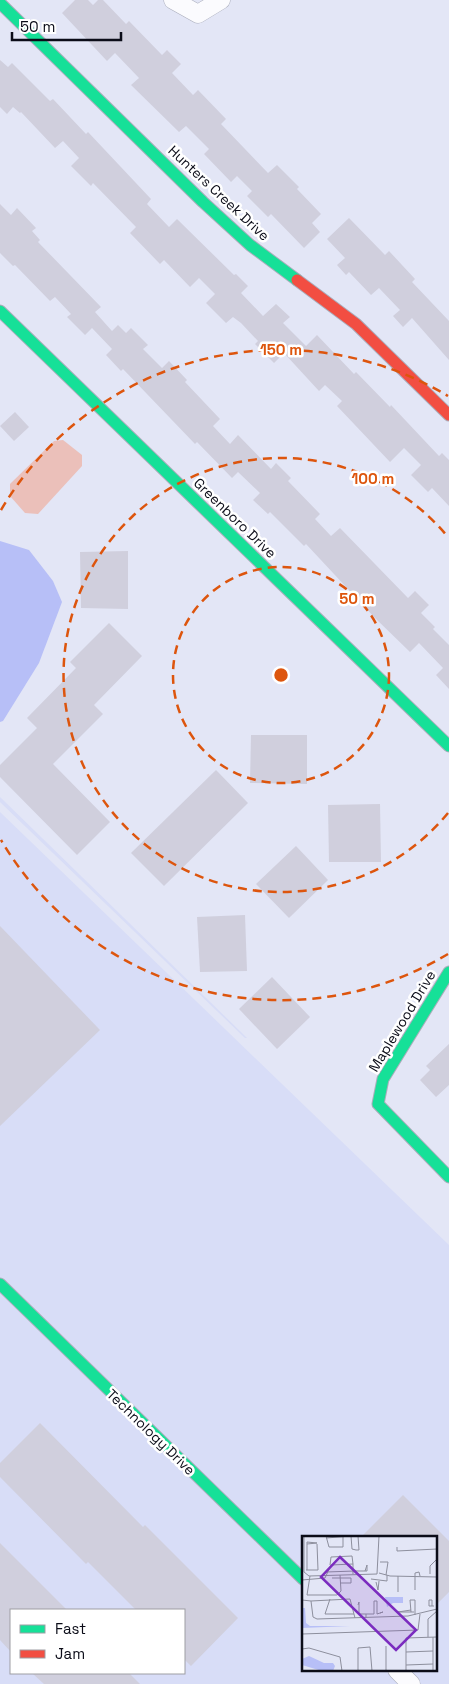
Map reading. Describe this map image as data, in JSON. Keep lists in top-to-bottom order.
{
  "streets": {
    "street": [
      "Hunters Creek Drive",
      "Greenboro Drive",
      "Maplewood Drive",
      "Technology Drive"
    ]
  },
  "legend": ["Fast", "Jam"],
  "scale_bar": "50 m",
  "rings": ["150 m", "100 m", "50 m"]
}
